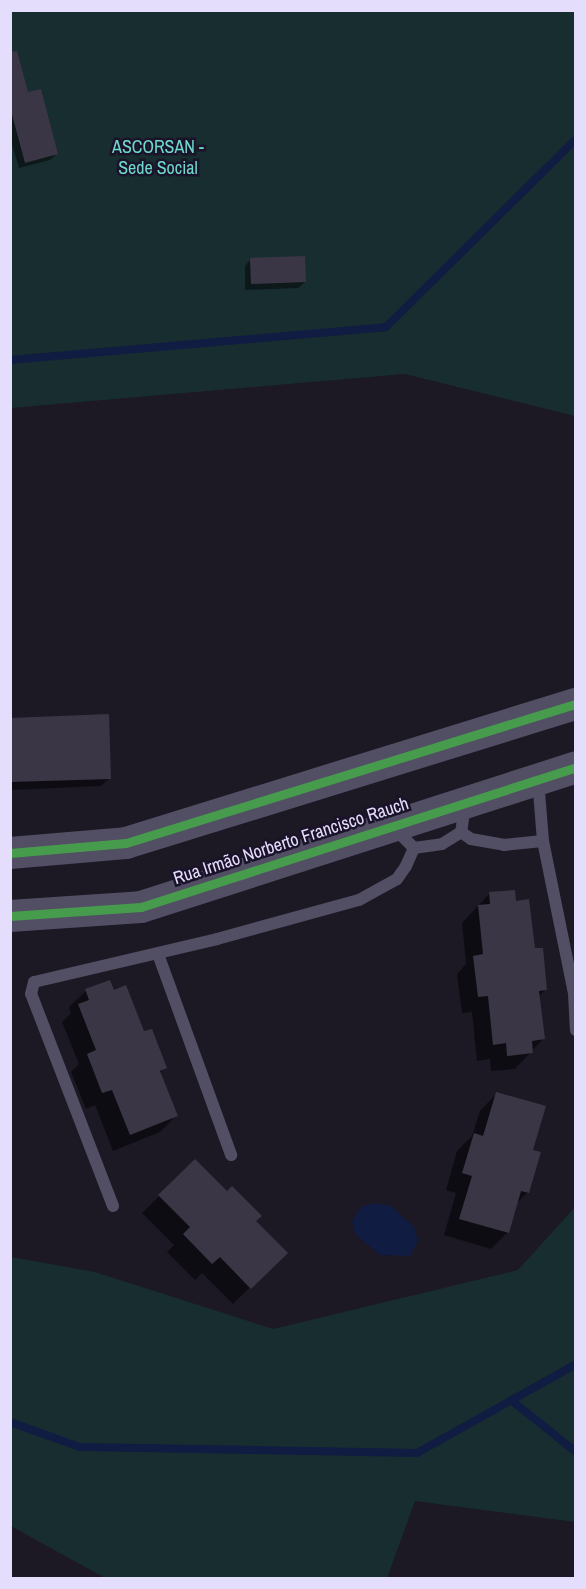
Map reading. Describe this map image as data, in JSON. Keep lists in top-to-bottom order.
{
  "streets": {
    "street": ["Rua Irmão Norberto Francisco Rauch"]
  },
  "parks": ["ASCORSAN - Sede Social"]
}
